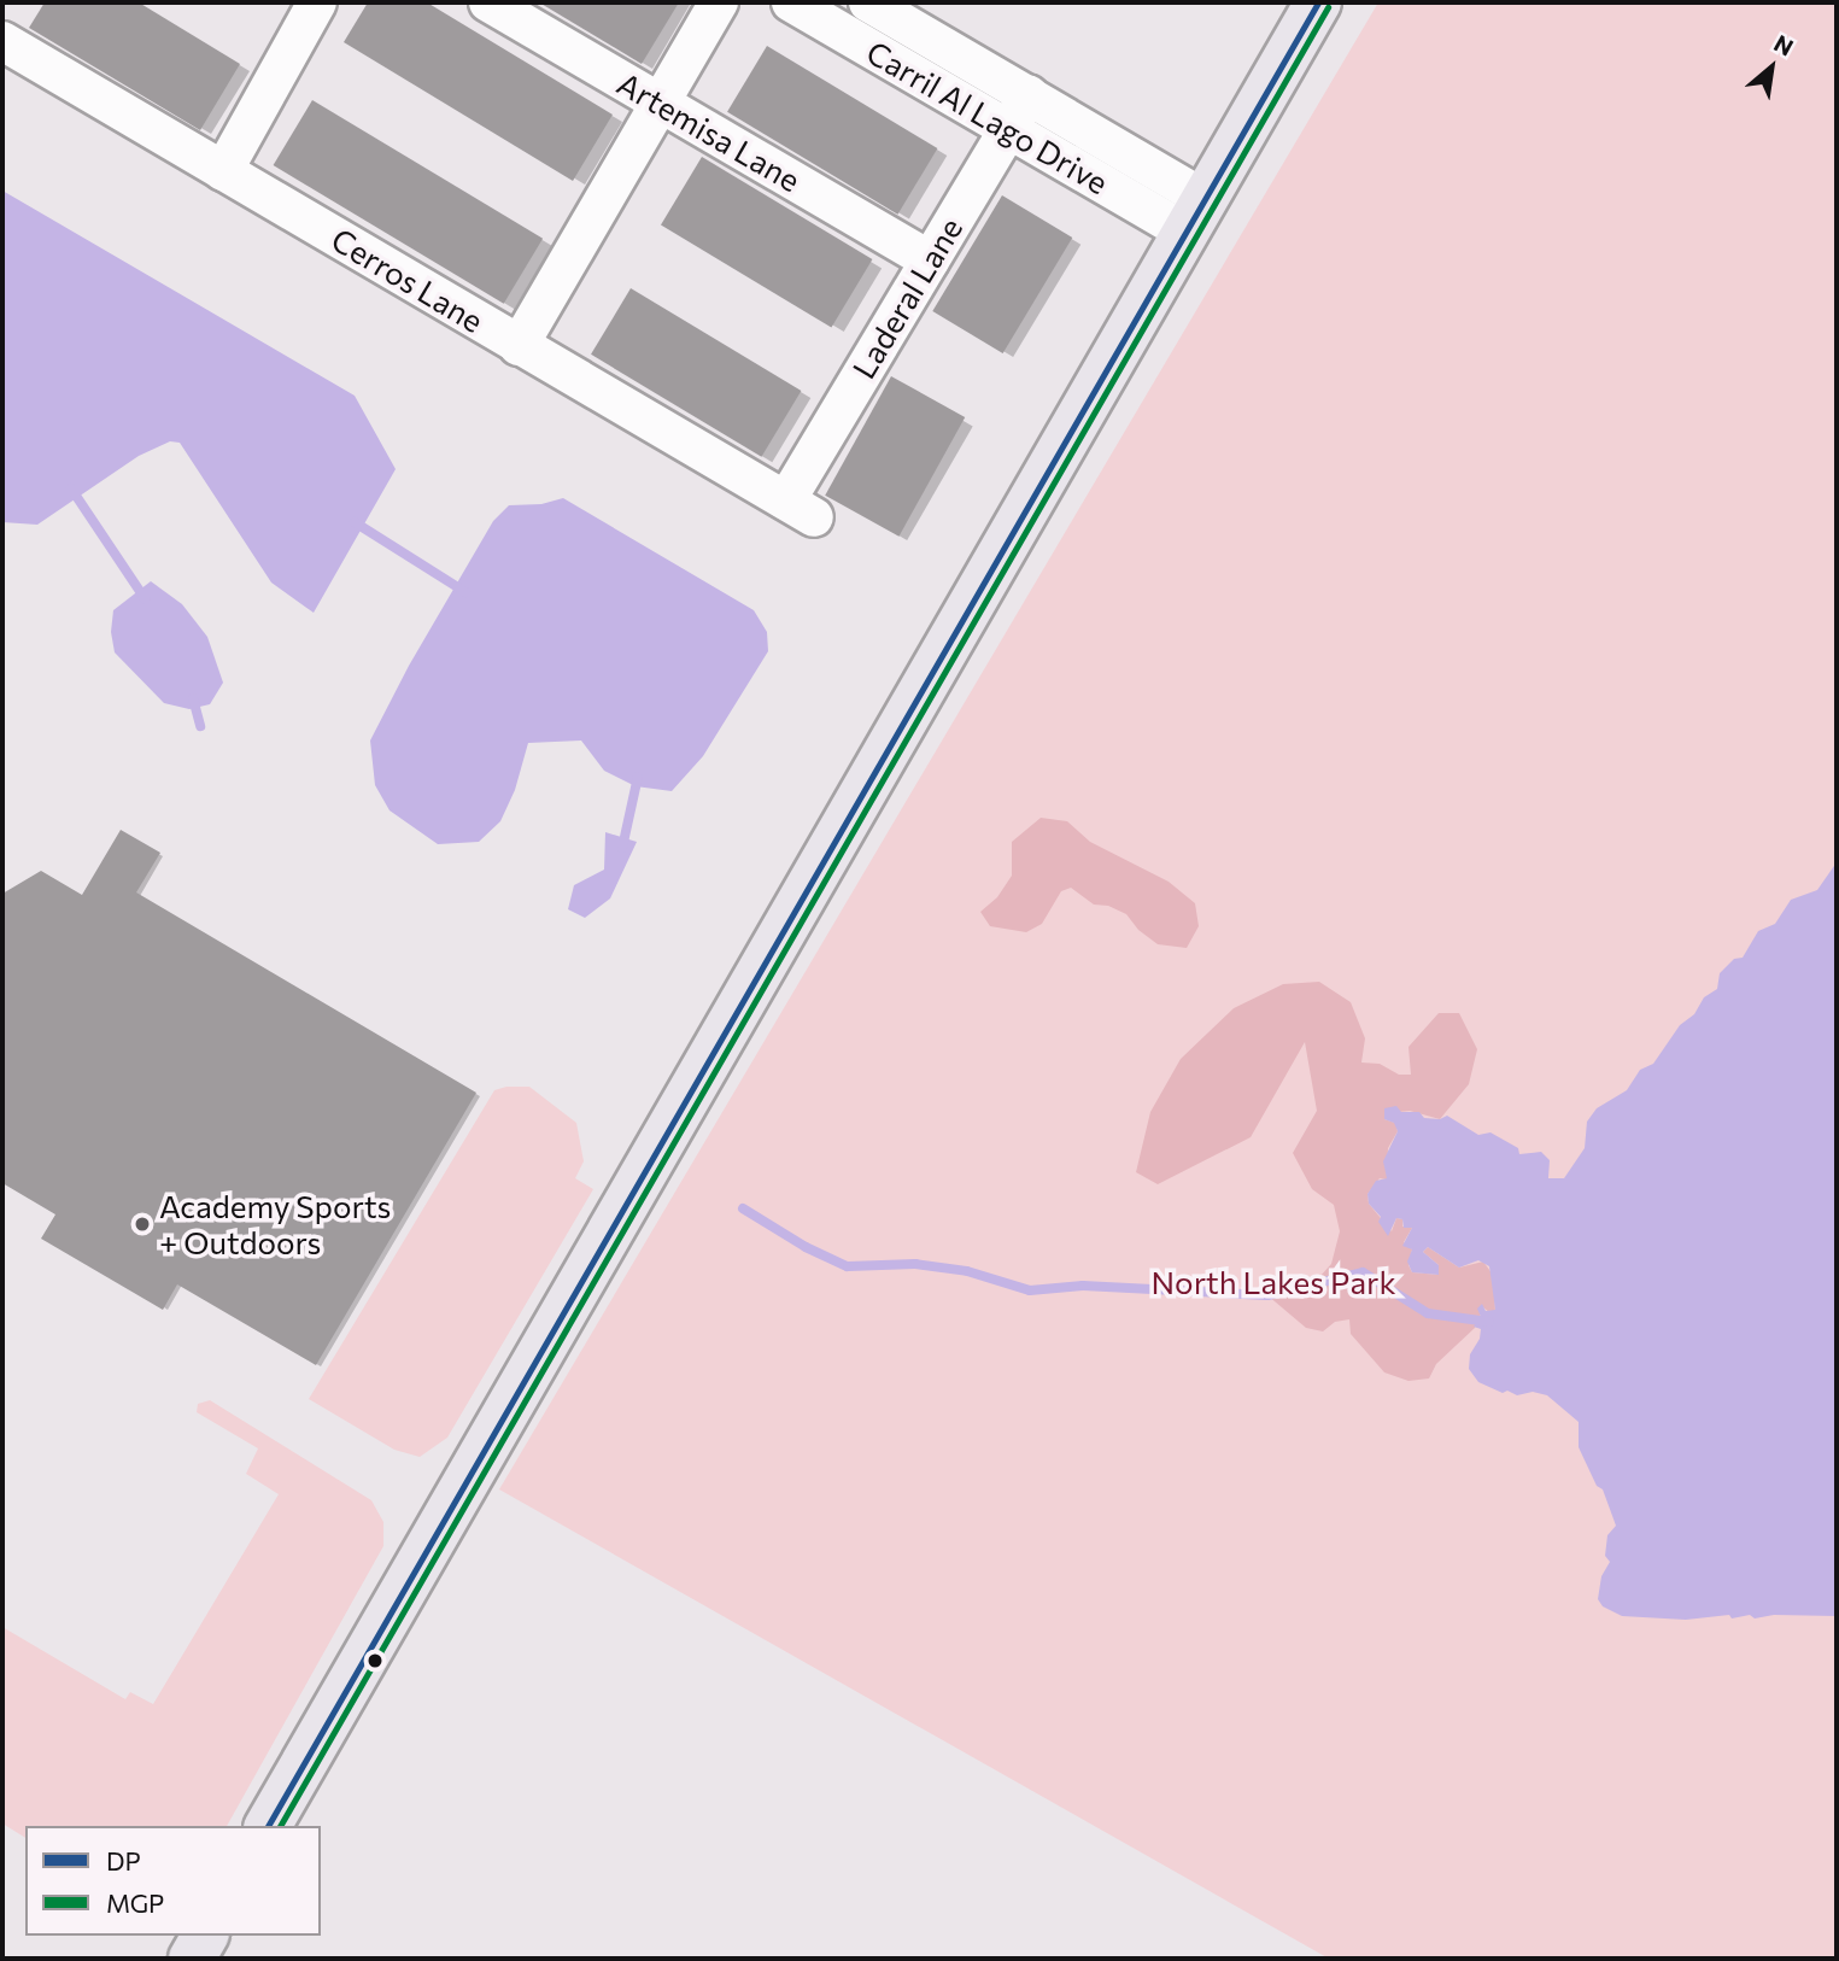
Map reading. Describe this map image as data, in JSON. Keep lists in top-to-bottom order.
{
  "streets": {
    "street": [
      "Carril Al Lago Drive",
      "Artemisa Lane",
      "Cerros Lane",
      "Laderal Lane"
    ]
  },
  "crossings": [
    ["Carril Al Lago Drive", "Laderal Lane"],
    ["Artemisa Lane", "Laderal Lane"],
    ["Cerros Lane", "Laderal Lane"]
  ],
  "parks": ["North Lakes Park"],
  "places": ["Academy Sports + Outdoors"],
  "lines": ["transit line DP", "transit line MGP"],
  "legend": ["DP", "MGP"],
  "north": "top right"
}
